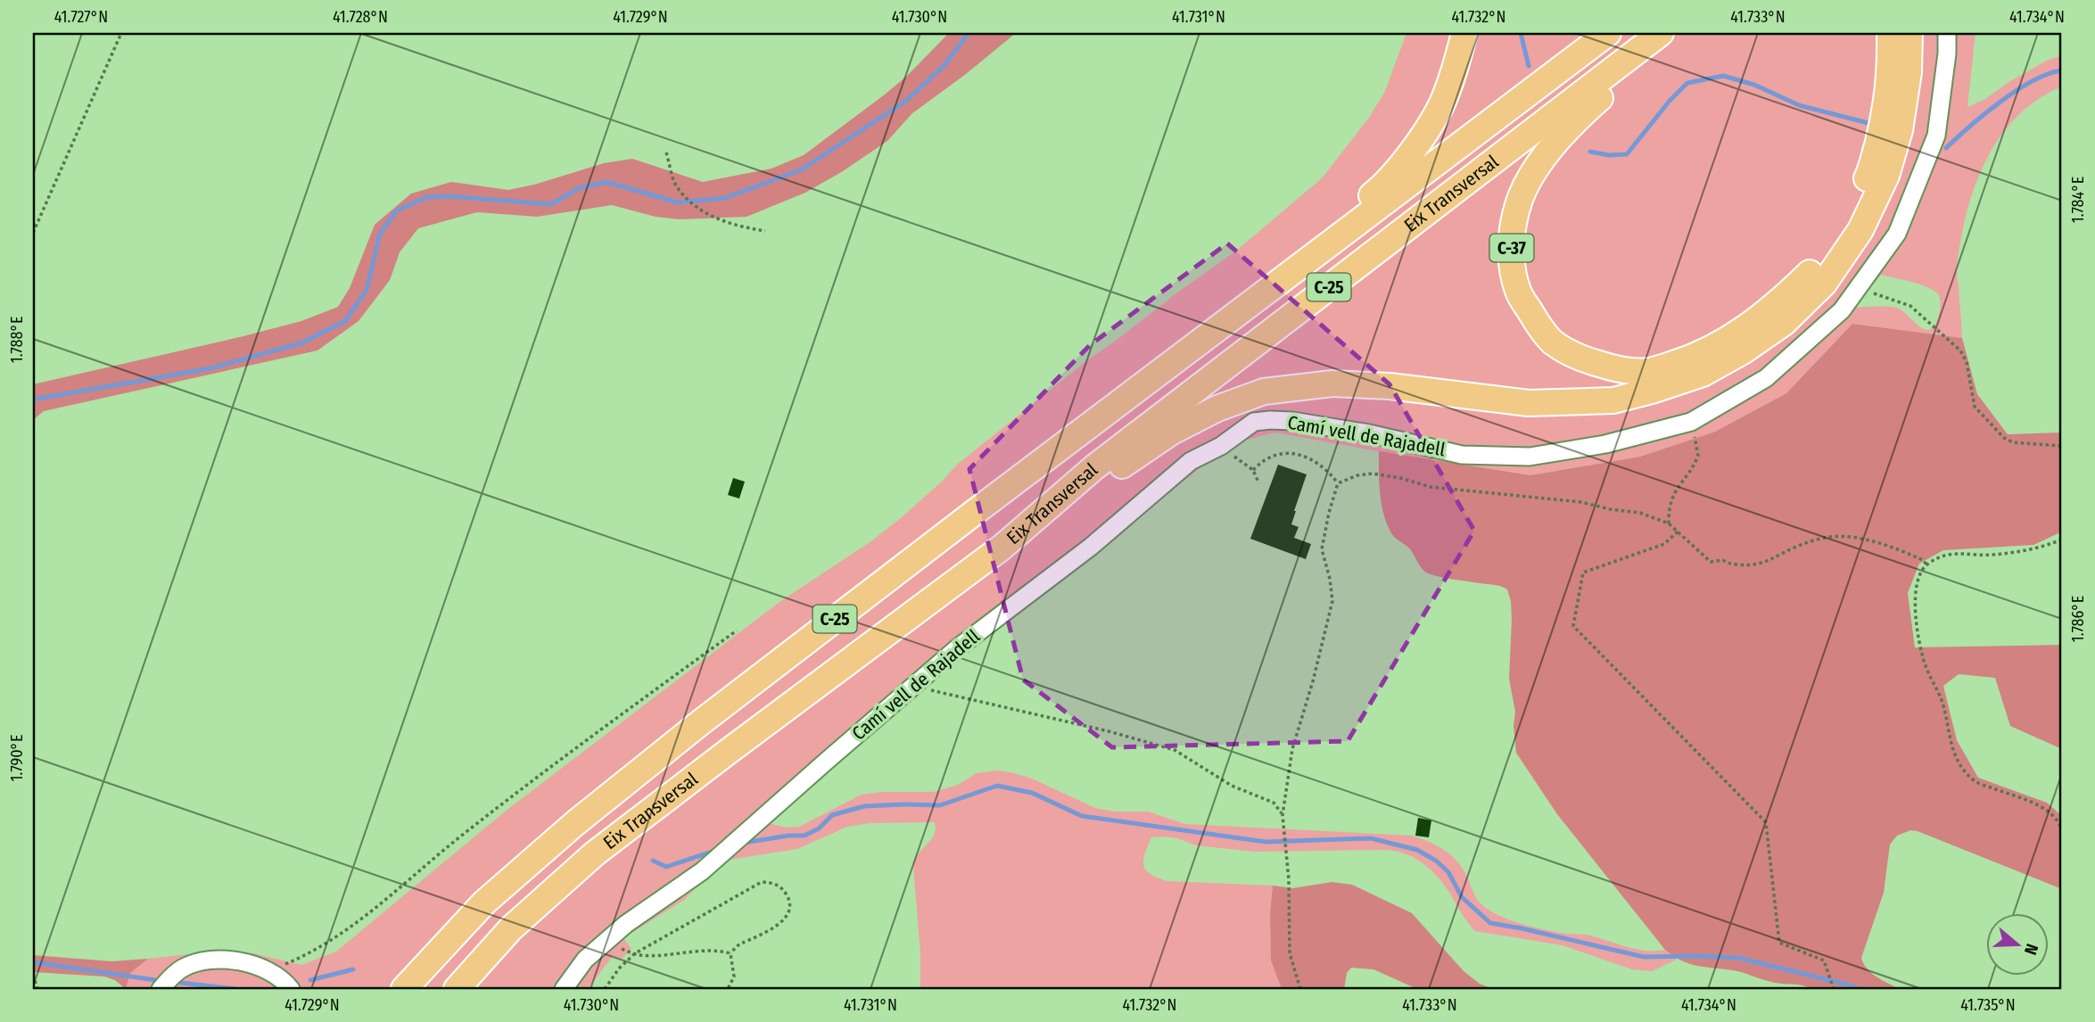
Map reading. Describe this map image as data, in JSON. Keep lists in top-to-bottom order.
{
  "streets": {
    "highway": ["Eix Transversal", "C-37", "C-25"],
    "street": ["Camí vell de Rajadell"]
  },
  "crossings": [
    ["Eix Transversal", "C-37"]
  ],
  "north": "right",
  "coordinates": [
    "41.727°N",
    "41.728°N",
    "41.729°N",
    "41.730°N",
    "41.731°N",
    "41.732°N",
    "41.733°N",
    "41.734°N",
    "1.784°E",
    "1.788°E",
    "1.786°E",
    "1.790°E",
    "41.735°N"
  ]
}
